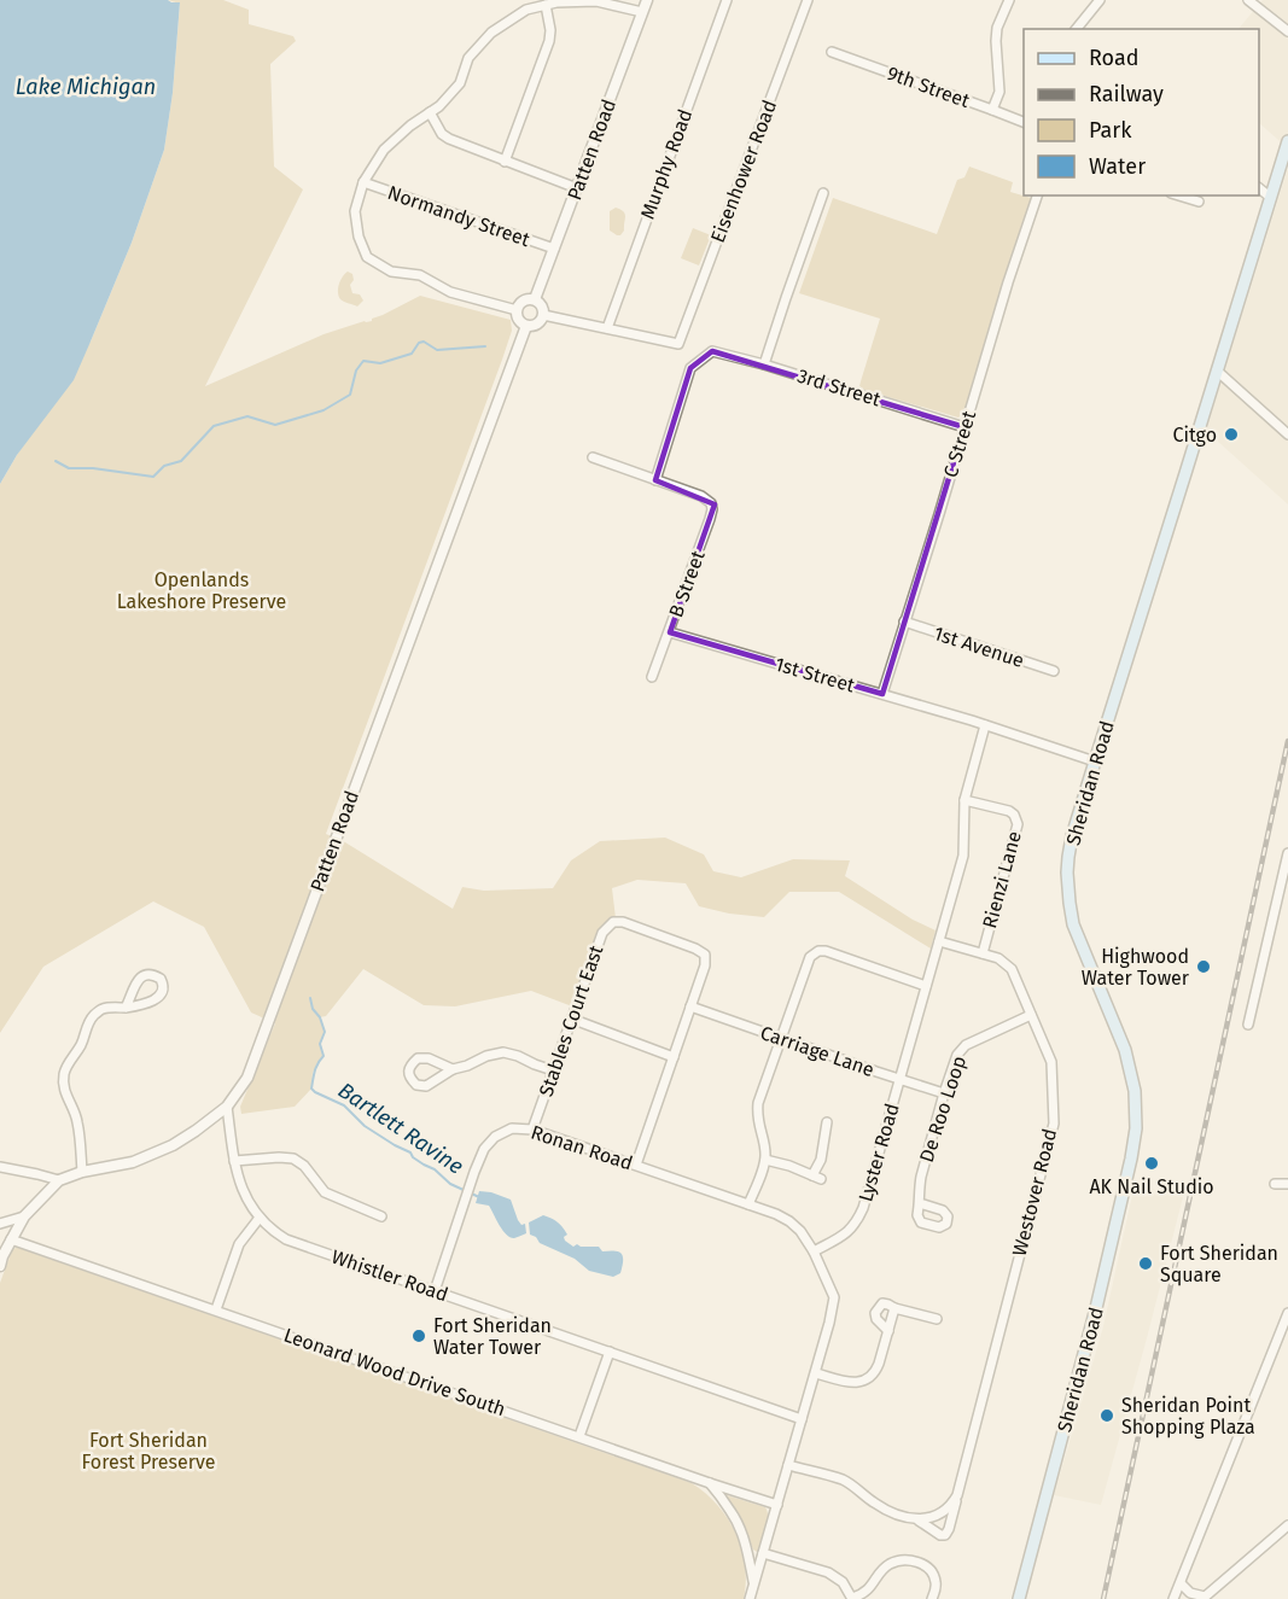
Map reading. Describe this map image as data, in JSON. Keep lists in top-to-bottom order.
{
  "streets": {
    "main road": ["Sheridan Road"],
    "street": [
      "9th Street",
      "Patten Road",
      "Murphy Road",
      "Eisenhower Road",
      "Normandy Street",
      "3rd Street",
      "C Street",
      "B Street",
      "1st Avenue",
      "1st Street",
      "Rienzi Lane",
      "Stables Court East",
      "Carriage Lane",
      "De Roo Loop",
      "Ronan Road",
      "Lyster Road",
      "Westover Road",
      "Whistler Road",
      "Leonard Wood Drive South"
    ]
  },
  "crossings": [
    ["Patten Road", "Normandy Street"],
    ["Patten Road", "Whistler Road"],
    ["Patten Road", "Leonard Wood Drive South"],
    ["Murphy Road", "Eisenhower Road"],
    ["3rd Street", "C Street"],
    ["3rd Street", "B Street"],
    ["C Street", "1st Avenue"],
    ["C Street", "1st Street"],
    ["B Street", "1st Street"],
    ["1st Street", "Sheridan Road"],
    ["1st Street", "Lyster Road"],
    ["Rienzi Lane", "Lyster Road"],
    ["Rienzi Lane", "Westover Road"],
    ["Stables Court East", "Carriage Lane"],
    ["Stables Court East", "Ronan Road"],
    ["Carriage Lane", "De Roo Loop"],
    ["Carriage Lane", "Lyster Road"],
    ["De Roo Loop", "Westover Road"],
    ["Ronan Road", "Lyster Road"],
    ["Ronan Road", "Whistler Road"],
    ["Lyster Road", "Westover Road"]
  ],
  "water": ["Lake Michigan", "Bartlett Ravine"],
  "parks": ["Openlands Lakeshore Preserve", "Fort Sheridan Forest Preserve"],
  "places": [
    "Citgo",
    "Highwood Water Tower",
    "AK Nail Studio",
    "Fort Sheridan Square",
    "Fort Sheridan Water Tower",
    "Sheridan Point Shopping Plaza"
  ],
  "legend": [
    "Road",
    "Railway",
    "Park",
    "Water"
  ]
}
